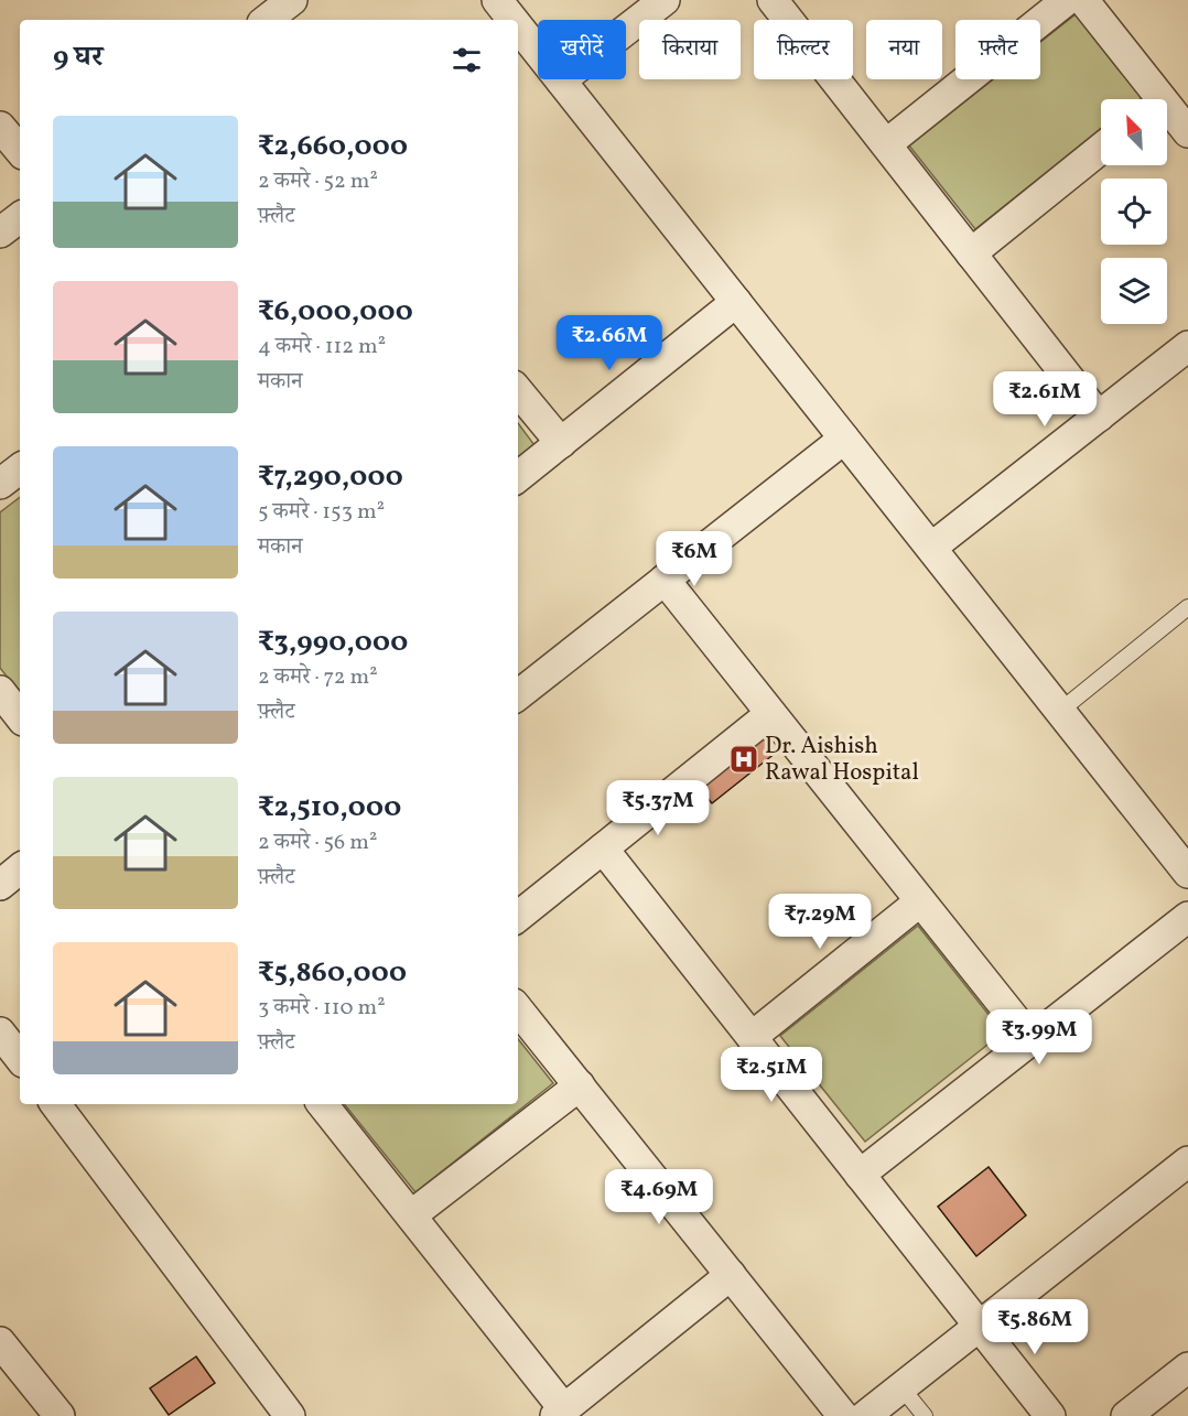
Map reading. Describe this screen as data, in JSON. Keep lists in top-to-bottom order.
{
  "places": {
    "hospital": ["Dr. Aishish Rawal Hospital"]
  },
  "north": "top left",
  "page": {
    "chip": [
      "खरीदें",
      "किराया",
      "फ़िल्टर",
      "नया",
      "फ़्लैट"
    ],
    "heading": "9 घर",
    "list": [
      {
        "name": "₹2,660,000",
        "note": "2 कमरे · 52 m² · फ़्लैट"
      },
      {
        "name": "₹6,000,000",
        "note": "4 कमरे · 112 m² · मकान"
      },
      {
        "name": "₹7,290,000",
        "note": "5 कमरे · 153 m² · मकान"
      },
      {
        "name": "₹3,990,000",
        "note": "2 कमरे · 72 m² · फ़्लैट"
      },
      {
        "name": "₹2,510,000",
        "note": "2 कमरे · 56 m² · फ़्लैट"
      },
      {
        "name": "₹5,860,000",
        "note": "3 कमरे · 110 m² · फ़्लैट"
      }
    ],
    "price": [
      "₹2.66M",
      "₹2.61M",
      "₹6M",
      "₹5.37M",
      "₹7.29M",
      "₹3.99M",
      "₹2.51M",
      "₹4.69M",
      "₹5.86M"
    ]
  }
}
